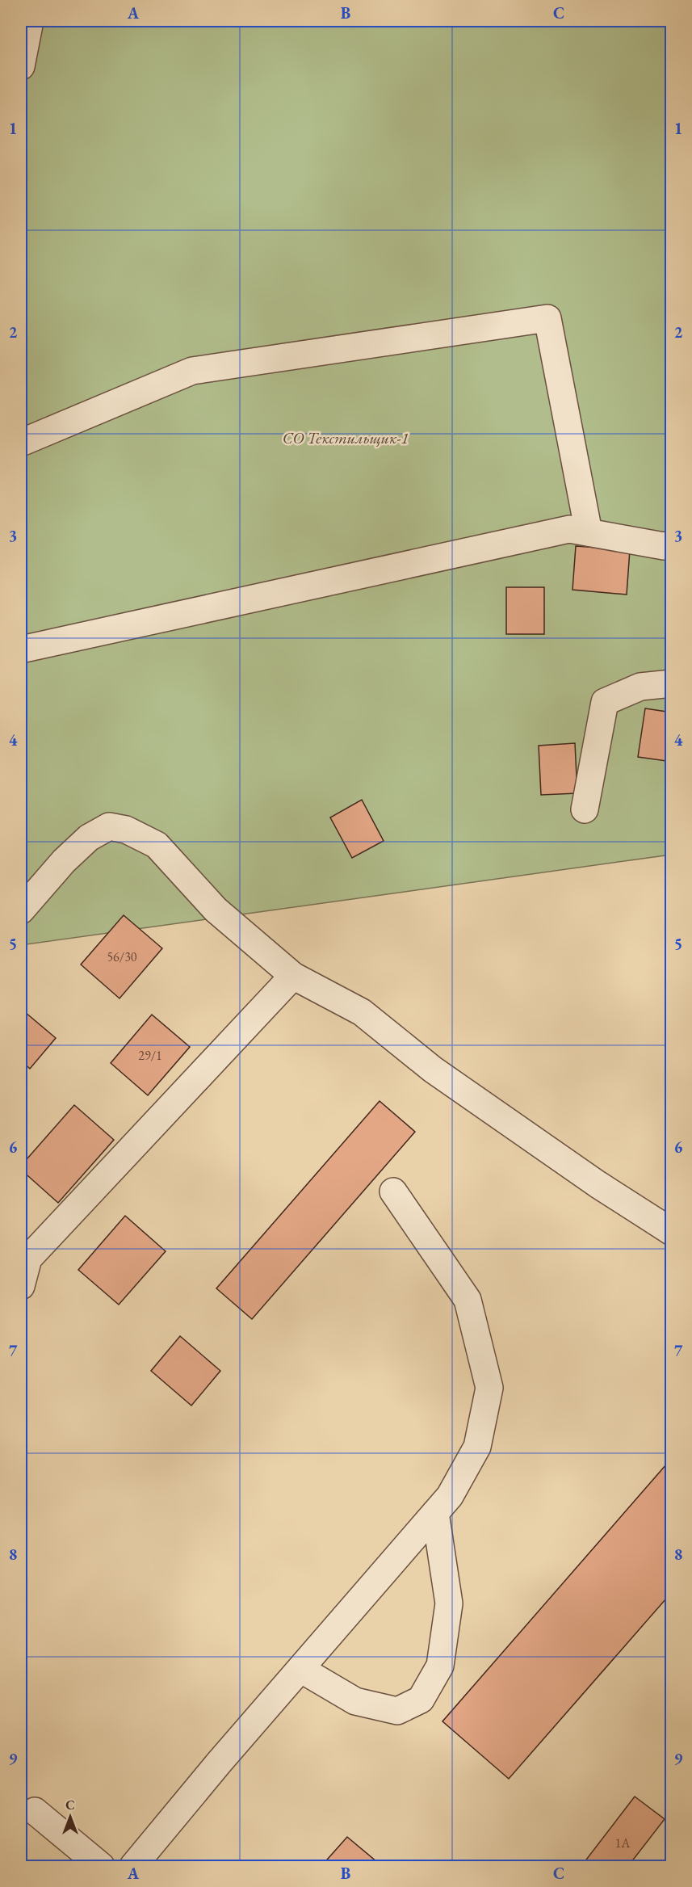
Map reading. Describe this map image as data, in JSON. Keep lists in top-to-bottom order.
{
  "parks": ["СО Текстильщик-1"],
  "house_numbers": ["56/30", "29/1", "1А"],
  "north": "top",
  "grid": {
    "columns": ["A", "B", "C"],
    "rows": [
      "1",
      "2",
      "3",
      "4",
      "5",
      "6",
      "7",
      "8",
      "9"
    ]
  }
}
